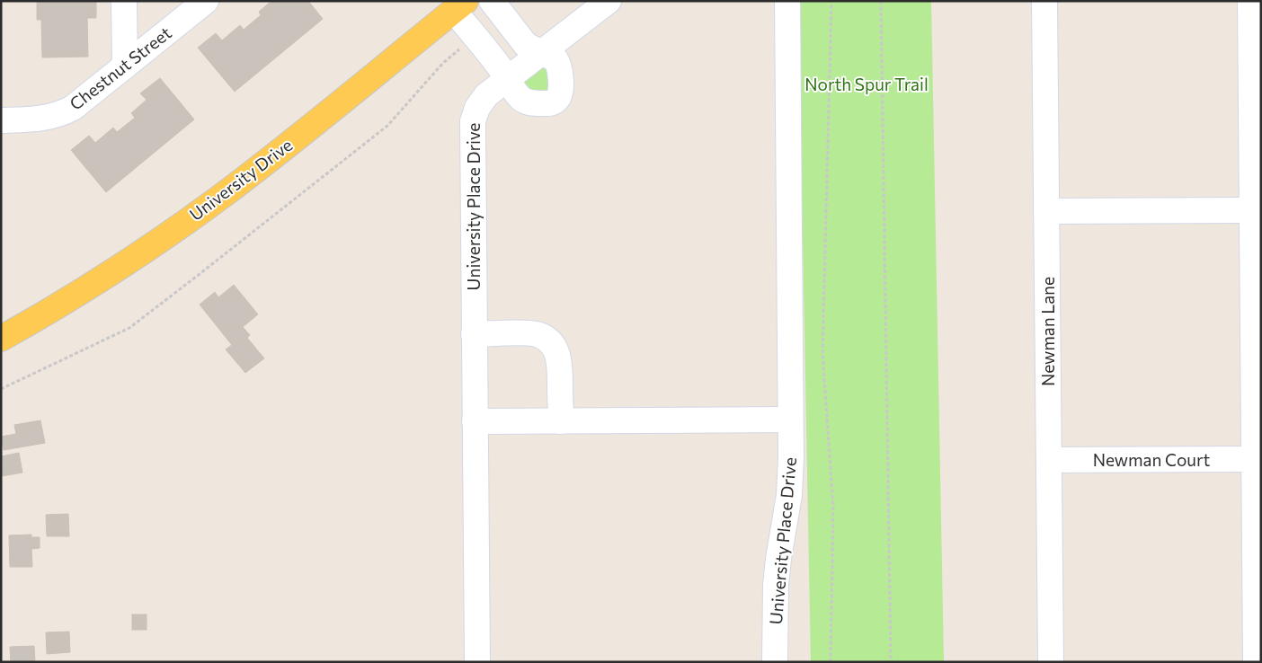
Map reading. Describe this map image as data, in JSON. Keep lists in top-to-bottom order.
{
  "streets": {
    "main road": ["University Drive"],
    "street": [
      "Chestnut Street",
      "University Place Drive",
      "Newman Lane",
      "Newman Court"
    ]
  },
  "crossings": [
    ["Newman Lane", "Newman Court"]
  ],
  "parks": ["North Spur Trail"]
}
